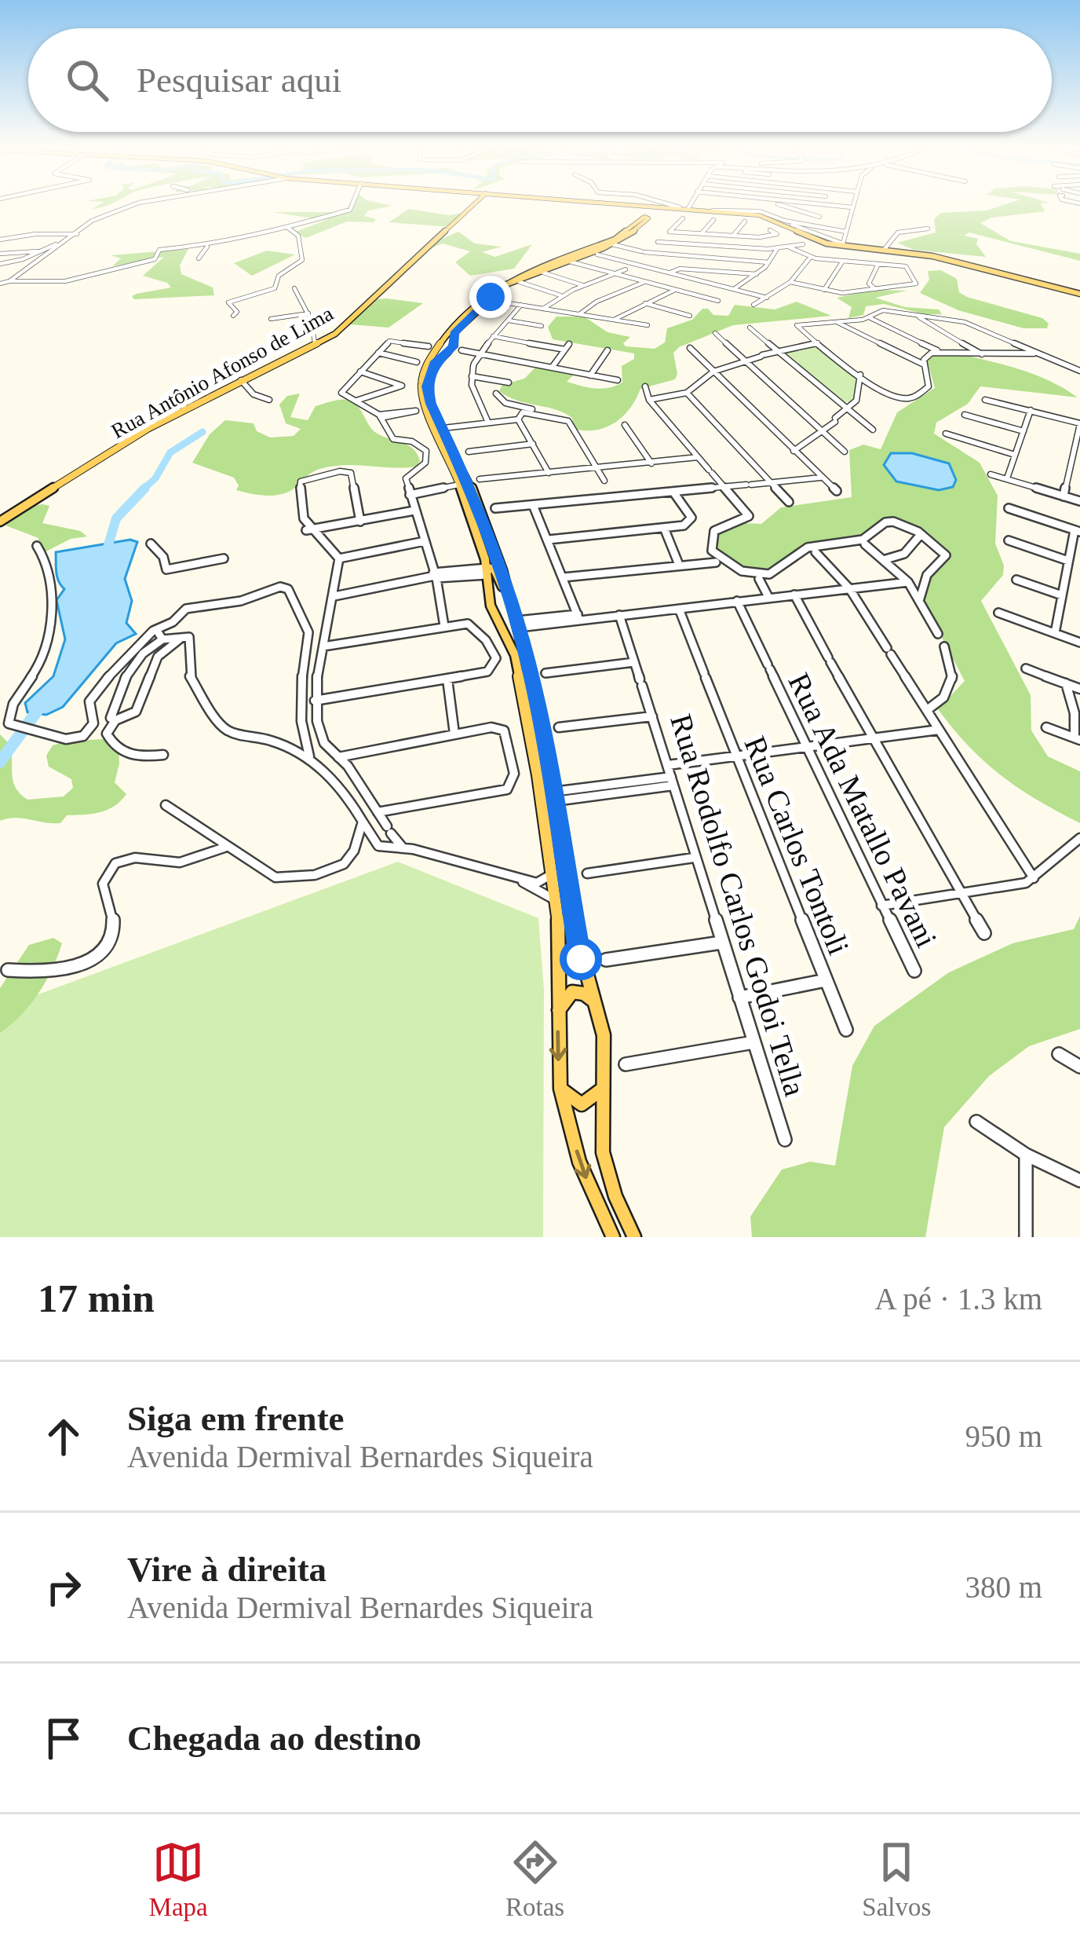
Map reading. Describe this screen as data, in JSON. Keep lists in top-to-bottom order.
{
  "streets": {
    "main road": ["Rua Antônio Afonso de Lima"],
    "street": ["Rua Ada Matallo Pavani", "Rua Carlos Tontoli", "Rua Rodolfo Carlos Godoi Tella"]
  },
  "page": {
    "search": "Pesquisar aqui",
    "heading": ["17 min", "A pé · 1.3 km"],
    "list": [
      ["Siga em frente", "Avenida Dermival Bernardes Siqueira", "950 m"],
      ["Vire à direita", "Avenida Dermival Bernardes Siqueira", "380 m"],
      "Chegada ao destino"
    ],
    "nav": ["Mapa", "Rotas", "Salvos"]
  }
}
